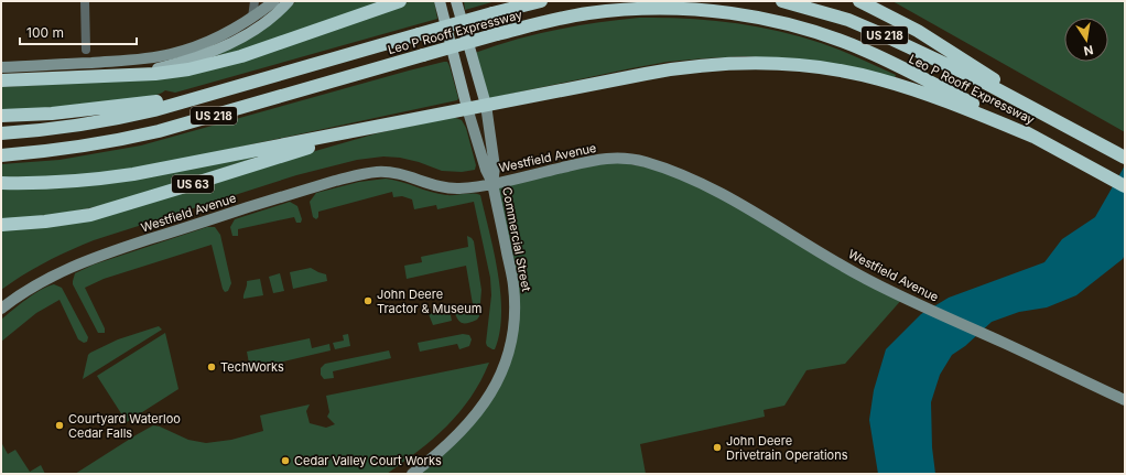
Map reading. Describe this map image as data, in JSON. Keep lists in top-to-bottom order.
{
  "streets": {
    "highway": ["Leo P Rooff Expressway", "US 218", "US 63"],
    "street": ["Westfield Avenue", "Commercial Street"]
  },
  "crossings": [
    ["Westfield Avenue", "Commercial Street"]
  ],
  "places": [
    "John Deere Tractor & Museum",
    "TechWorks",
    "Courtyard Waterloo Cedar Falls",
    "John Deere Drivetrain Operations",
    "Cedar Valley Court Works"
  ],
  "scale_bar": "100 m",
  "north": "bottom"
}
